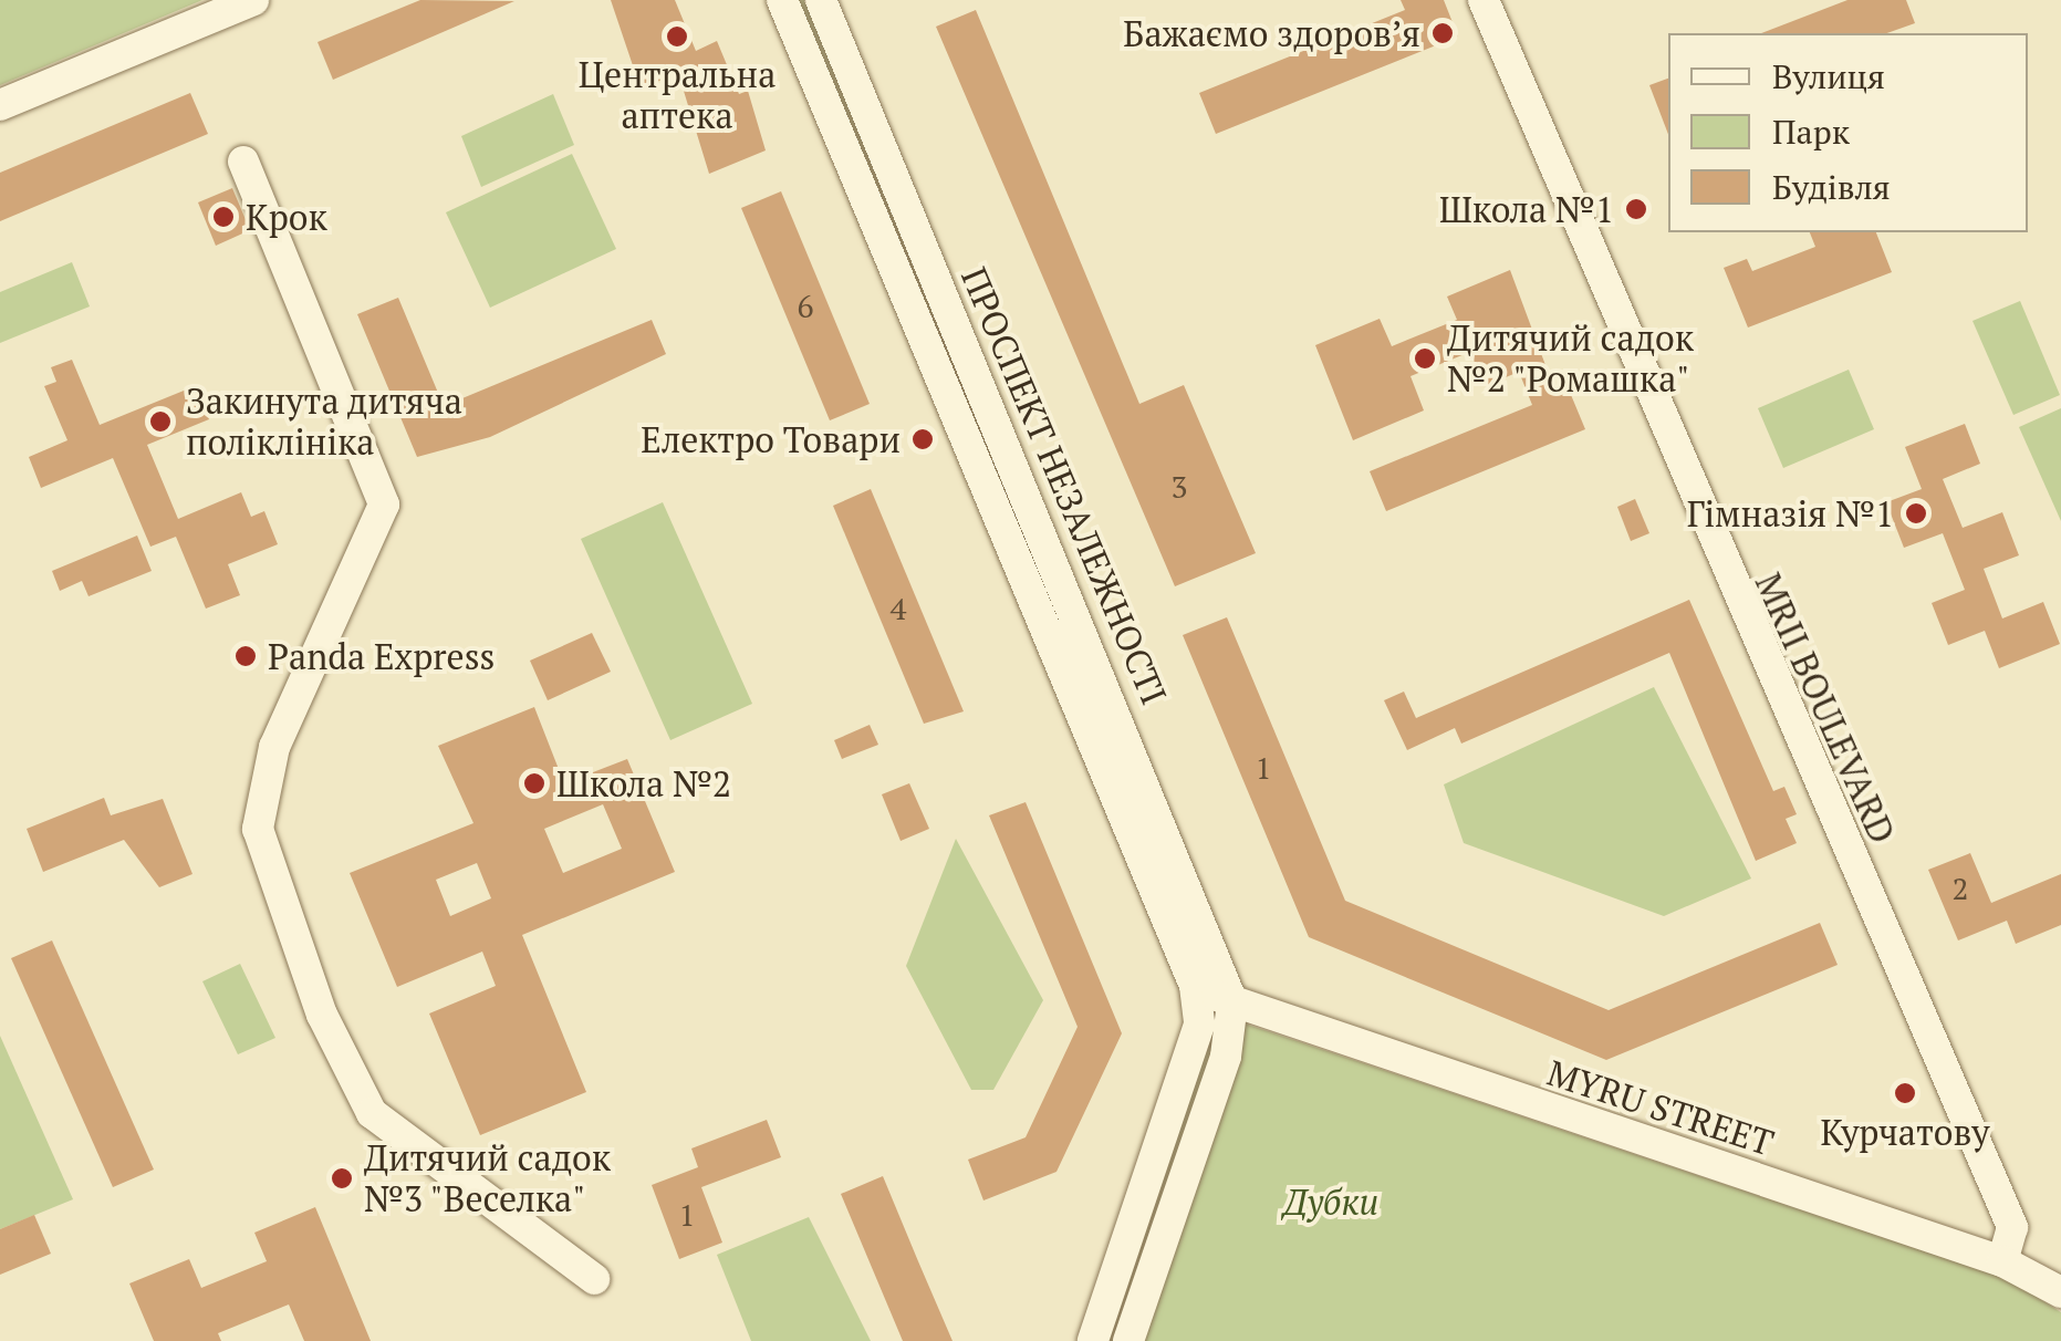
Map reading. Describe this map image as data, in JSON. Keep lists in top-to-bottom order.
{
  "streets": {
    "street": ["ПРОСПЕКТ НЕЗАЛЕЖНОСТІ", "MRII BOULEVARD", "MYRU STREET"]
  },
  "crossings": [
    ["ПРОСПЕКТ НЕЗАЛЕЖНОСТІ", "MYRU STREET"],
    ["MRII BOULEVARD", "MYRU STREET"]
  ],
  "parks": ["Дубки"],
  "places": [
    "Бажаємо здоровʼя",
    "Центральна аптека",
    "Школа №1",
    "Крок",
    "Дитячий садок №2 \"Ромашка\"",
    "Закинута дитяча поліклініка",
    "Електро Товари",
    "Гімназія №1",
    "Panda Express",
    "Школа №2",
    "Курчатову",
    "Дитячий садок №3 \"Веселка\""
  ],
  "house_numbers": [
    "6",
    "3",
    "4",
    "1",
    "2",
    "1"
  ],
  "legend": ["Вулиця", "Парк", "Будівля"]
}
